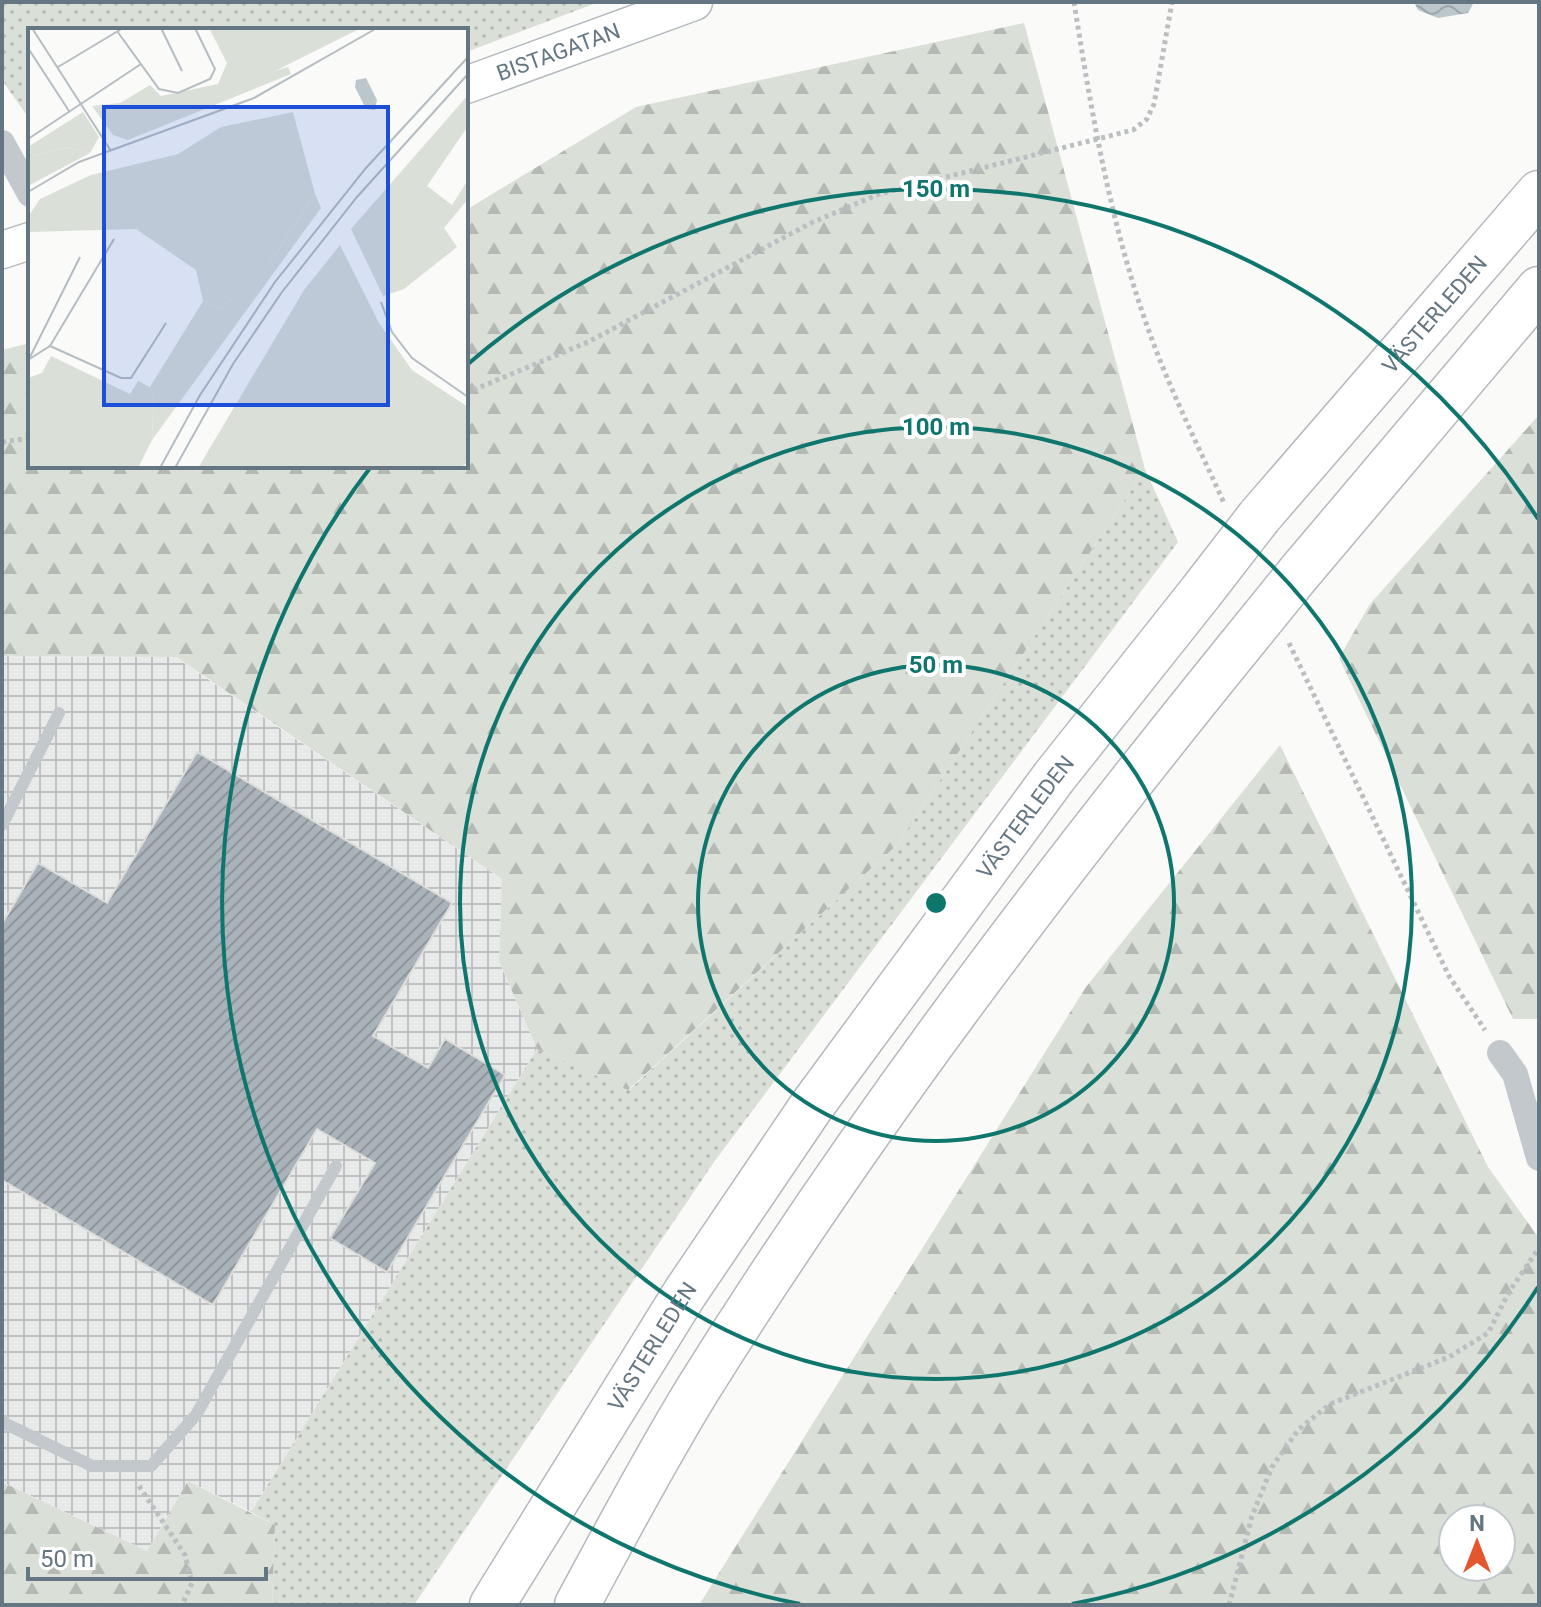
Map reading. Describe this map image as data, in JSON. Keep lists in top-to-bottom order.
{
  "streets": {
    "highway": ["VÄSTERLEDEN"],
    "street": ["BISTAGATAN"]
  },
  "scale_bar": "50 m",
  "north": "top",
  "rings": ["150 m", "100 m", "50 m"]
}
